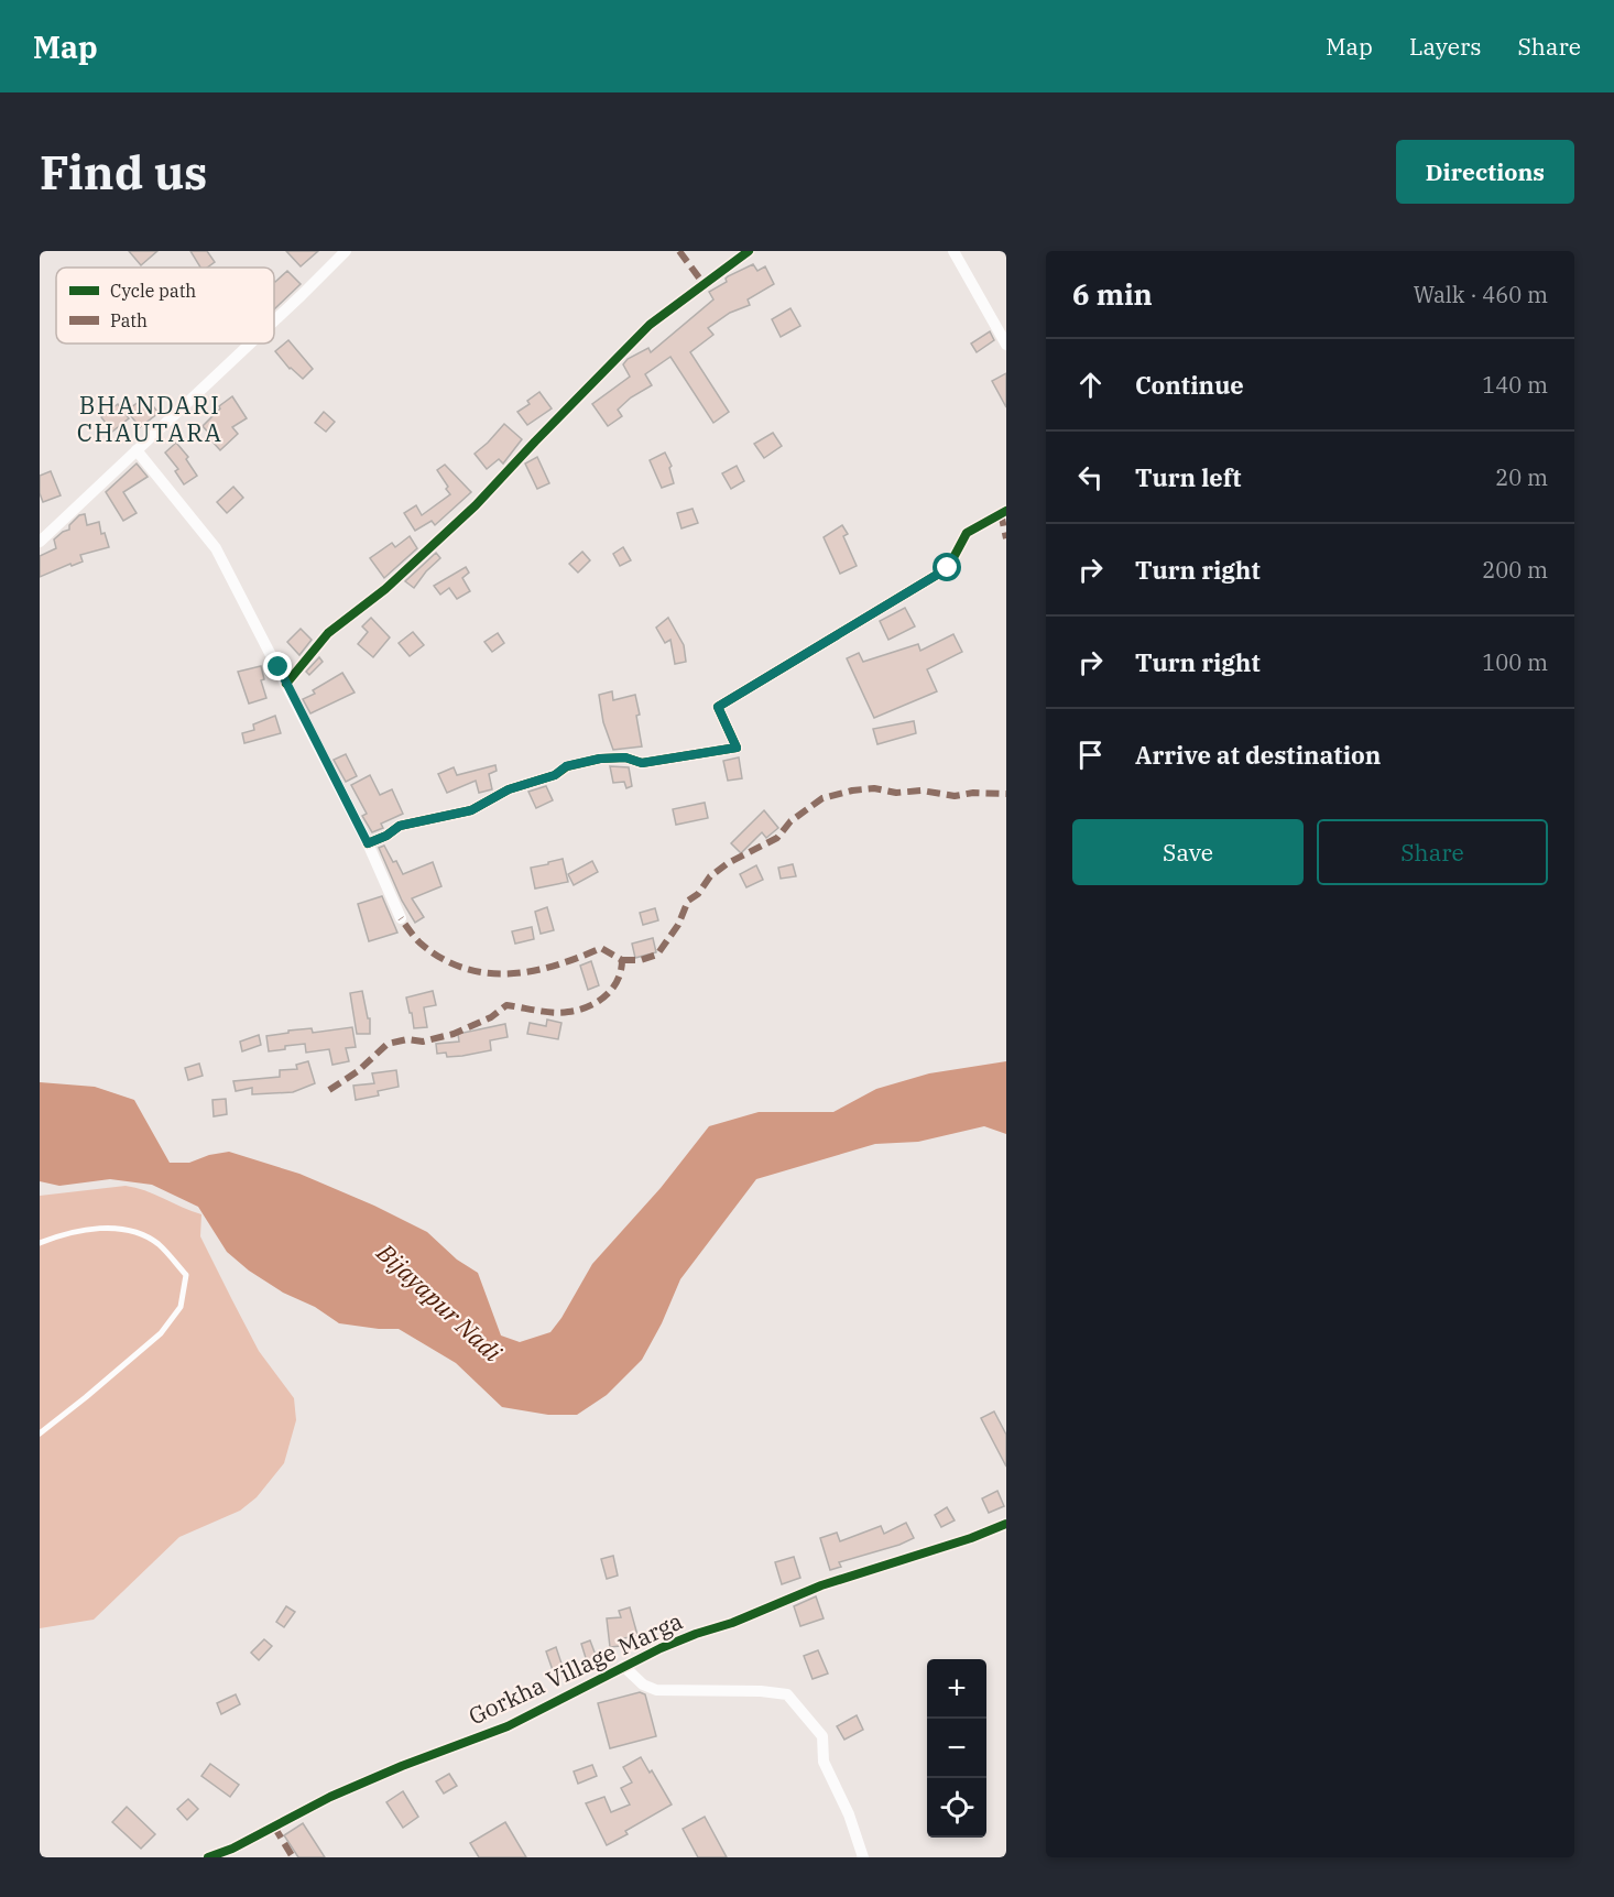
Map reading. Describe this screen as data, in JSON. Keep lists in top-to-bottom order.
{
  "streets": {
    "street": ["Gorkha Village Marga"]
  },
  "districts": ["BHANDARI CHAUTARA"],
  "water": ["Bijayapur Nadi"],
  "legend": ["Cycle path", "Path"],
  "page": {
    "header": "Map",
    "nav": ["Map", "Layers", "Share"],
    "buttons": [
      "Directions",
      ["Save", "Share"]
    ],
    "title": "Find us",
    "heading": ["6 min", "Walk · 460 m"],
    "list": [
      ["Continue", "140 m"],
      ["Turn left", "20 m"],
      ["Turn right", "200 m"],
      ["Turn right", "100 m"],
      "Arrive at destination"
    ],
    "map_buttons": ["+", "−"]
  }
}
